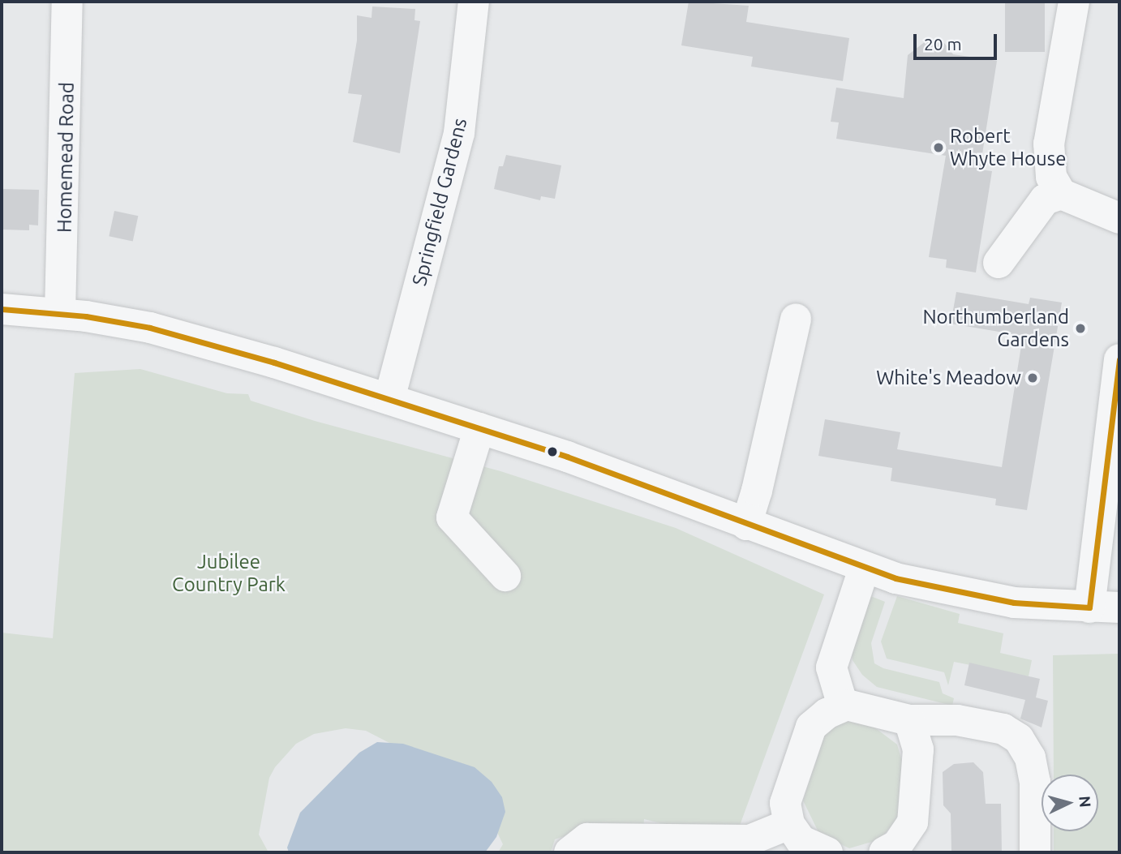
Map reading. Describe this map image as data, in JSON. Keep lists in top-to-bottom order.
{
  "streets": {
    "street": ["Homemead Road", "Springfield Gardens"]
  },
  "parks": ["Jubilee Country Park"],
  "places": ["Robert Whyte House", "Northumberland Gardens", "White's Meadow"],
  "scale_bar": "20 m",
  "north": "right"
}
